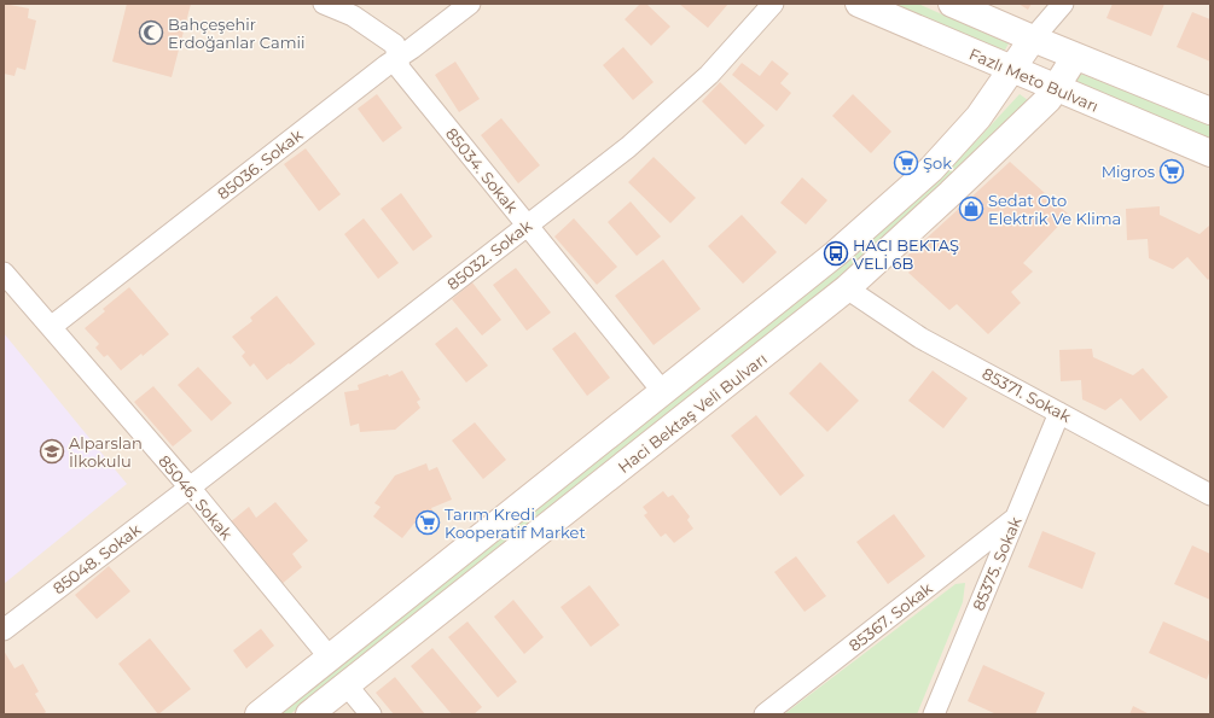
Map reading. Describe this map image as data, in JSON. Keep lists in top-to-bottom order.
{
  "streets": {
    "main road": ["Fazlı Meto Bulvarı", "Haci Bektaş Veli Bulvarı"],
    "street": [
      "85036. Sokak",
      "85034. Sokak",
      "85032. Sokak",
      "85371. Sokak",
      "85046. Sokak",
      "85048. Sokak",
      "85375. Sokak",
      "85367. Sokak"
    ]
  },
  "crossings": [
    ["Fazlı Meto Bulvarı", "Haci Bektaş Veli Bulvarı"],
    ["85036. Sokak", "85034. Sokak"],
    ["85036. Sokak", "85046. Sokak"],
    ["85034. Sokak", "85032. Sokak"],
    ["85032. Sokak", "85046. Sokak"],
    ["85032. Sokak", "85048. Sokak"],
    ["85371. Sokak", "Haci Bektaş Veli Bulvarı"],
    ["85371. Sokak", "85375. Sokak"],
    ["85046. Sokak", "85048. Sokak"],
    ["85375. Sokak", "85367. Sokak"]
  ],
  "places": {
    "mosque": ["Bahçeşehir Erdoğanlar Camii"],
    "supermarket": ["Şok", "Migros", "Tarım Kredi Kooperatif Market"],
    "shop": ["Sedat Oto Elektrik Ve Klima"],
    "bus stop": ["HACI BEKTAŞ VELİ 6B"],
    "school or university": ["Alparslan İlkokulu"]
  }
}
